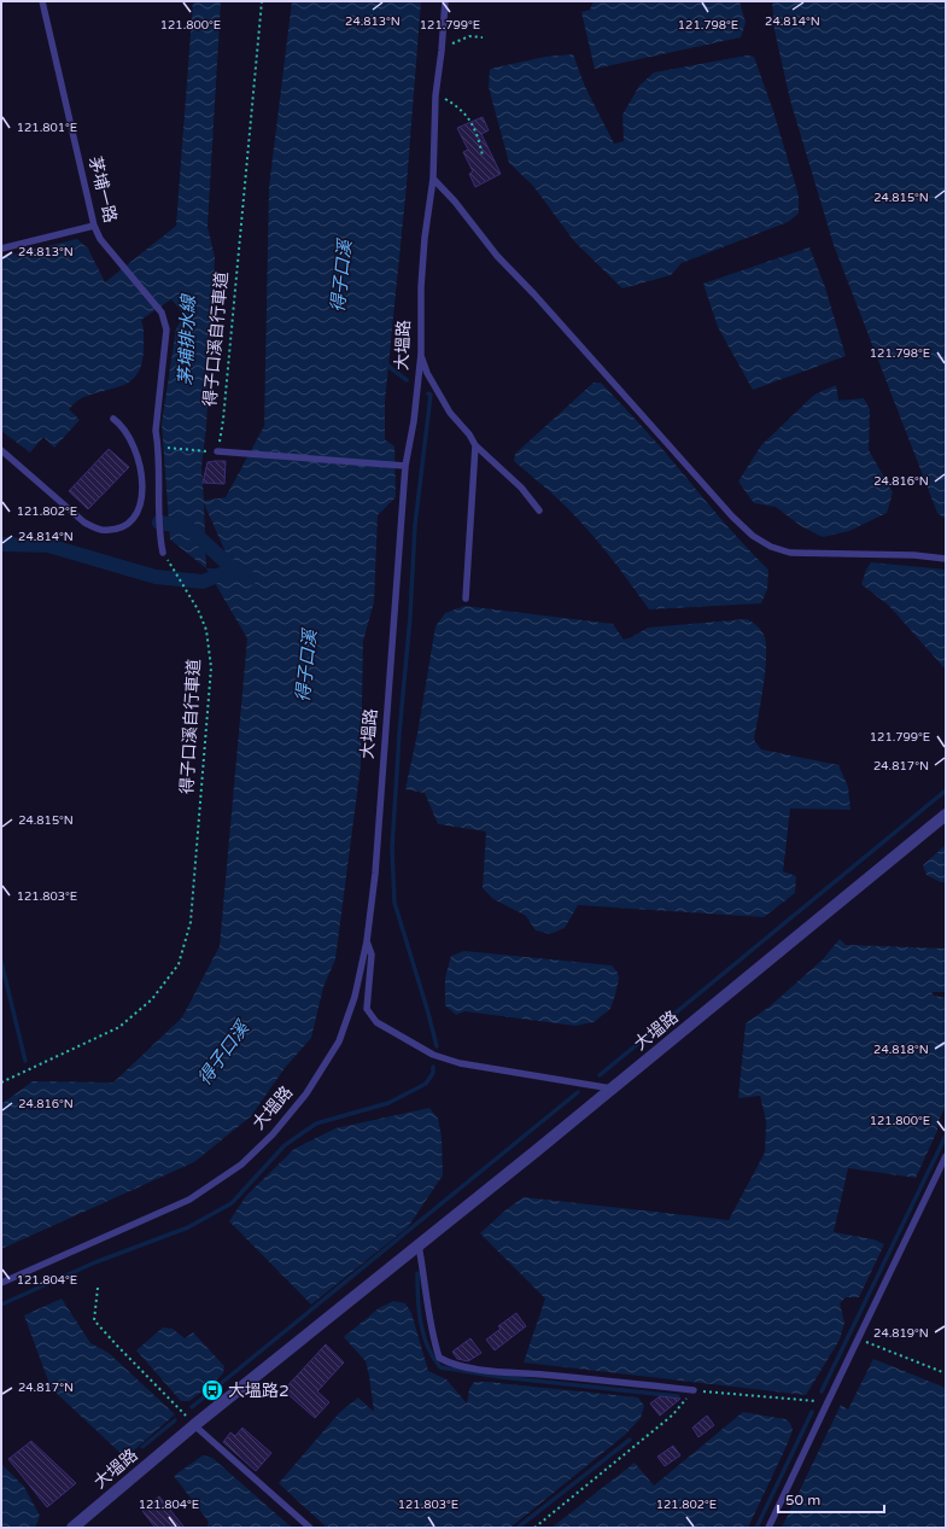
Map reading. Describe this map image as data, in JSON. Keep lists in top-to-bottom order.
{
  "streets": {
    "street": ["大塭路"],
    "lane": ["茅埔一路"],
    "path": ["得子口溪自行車道"]
  },
  "water": ["得子口溪", "茅埔排水線"],
  "places": {
    "bus stop": ["大塭路2"]
  },
  "scale_bar": "50 m",
  "coordinates": [
    "24.813°N",
    "24.814°N",
    "121.800°E",
    "121.799°E",
    "121.798°E",
    "121.801°E",
    "24.815°N",
    "24.816°N",
    "121.802°E",
    "24.817°N",
    "121.803°E",
    "24.818°N",
    "121.804°E",
    "24.819°N"
  ]
}
